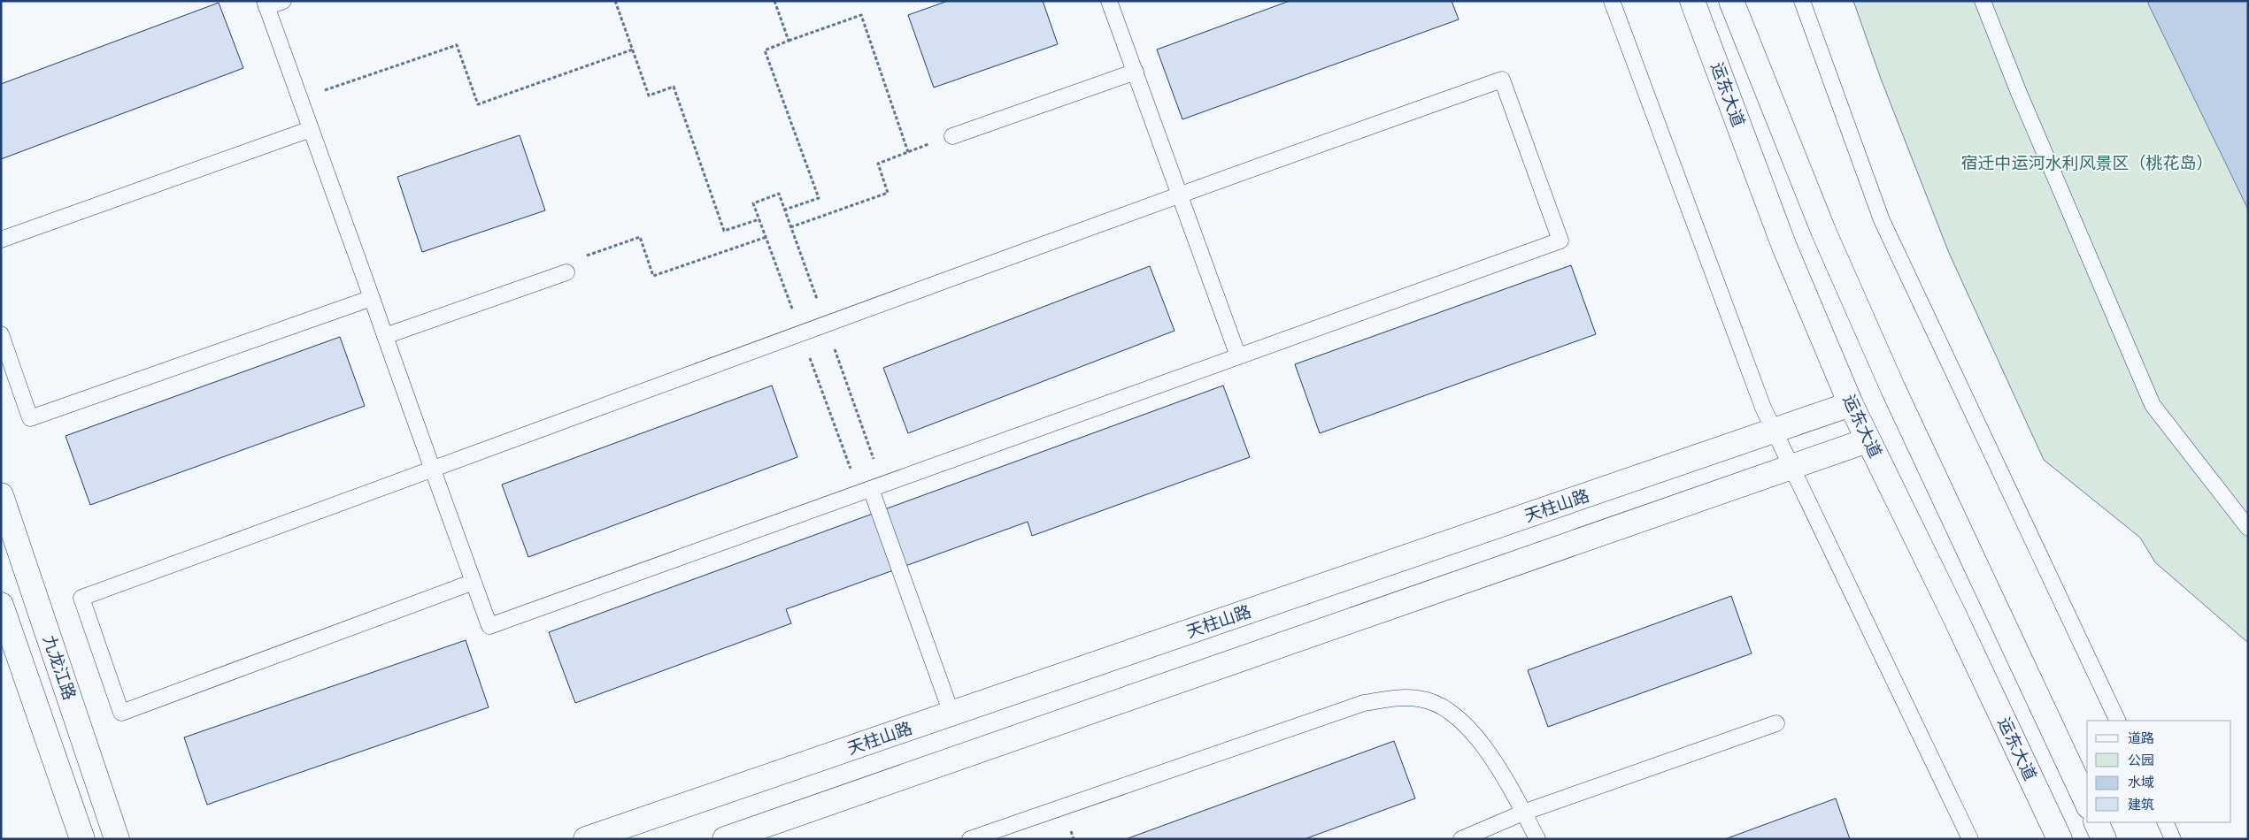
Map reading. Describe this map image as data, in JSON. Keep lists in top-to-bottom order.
{
  "streets": {
    "street": ["运东大道", "天柱山路", "九龙江路"]
  },
  "crossings": [
    ["运东大道", "天柱山路"]
  ],
  "parks": ["宿迁中运河水利风景区（桃花岛）"],
  "legend": [
    "道路",
    "公园",
    "水域",
    "建筑"
  ]
}
